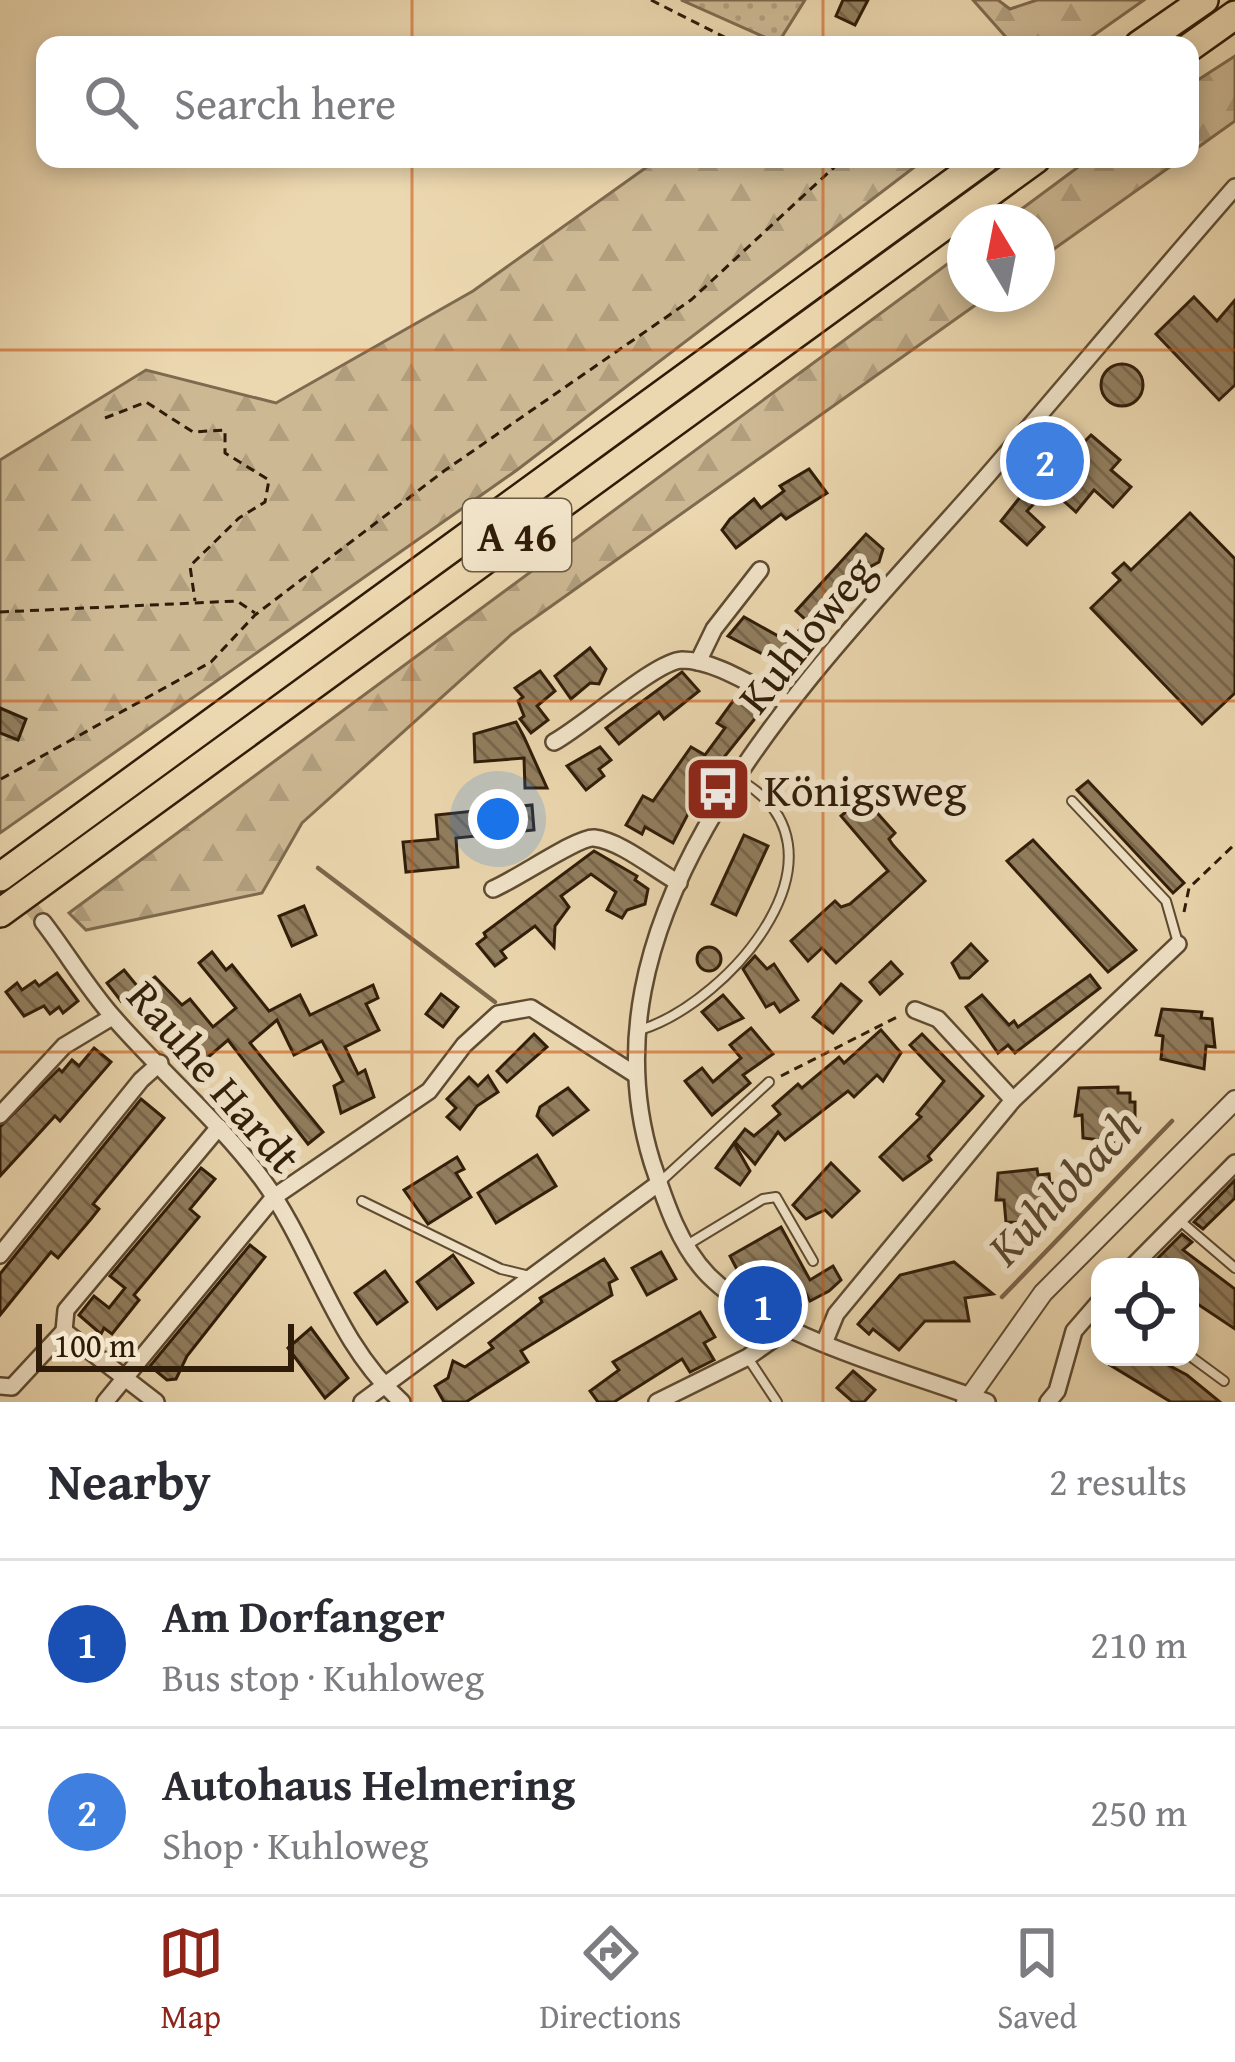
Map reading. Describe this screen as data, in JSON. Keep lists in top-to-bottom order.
{
  "streets": {
    "highway": ["A 46"],
    "street": ["Kuhloweg", "Rauhe Hardt"]
  },
  "water": ["Kuhlobach"],
  "places": {
    "bus stop": ["Königsweg"]
  },
  "scale_bar": "100 m",
  "north": "top",
  "page": {
    "search": "Search here",
    "pins": ["2", "1"],
    "scale": "100 m",
    "heading": ["Nearby", "2 results"],
    "list": [
      {
        "mark": "1",
        "name": "Am Dorfanger",
        "note": "Bus stop · Kuhloweg",
        "value": "210 m"
      },
      {
        "mark": "2",
        "name": "Autohaus Helmering",
        "note": "Shop · Kuhloweg",
        "value": "250 m"
      }
    ],
    "nav": ["Map", "Directions", "Saved"]
  }
}
